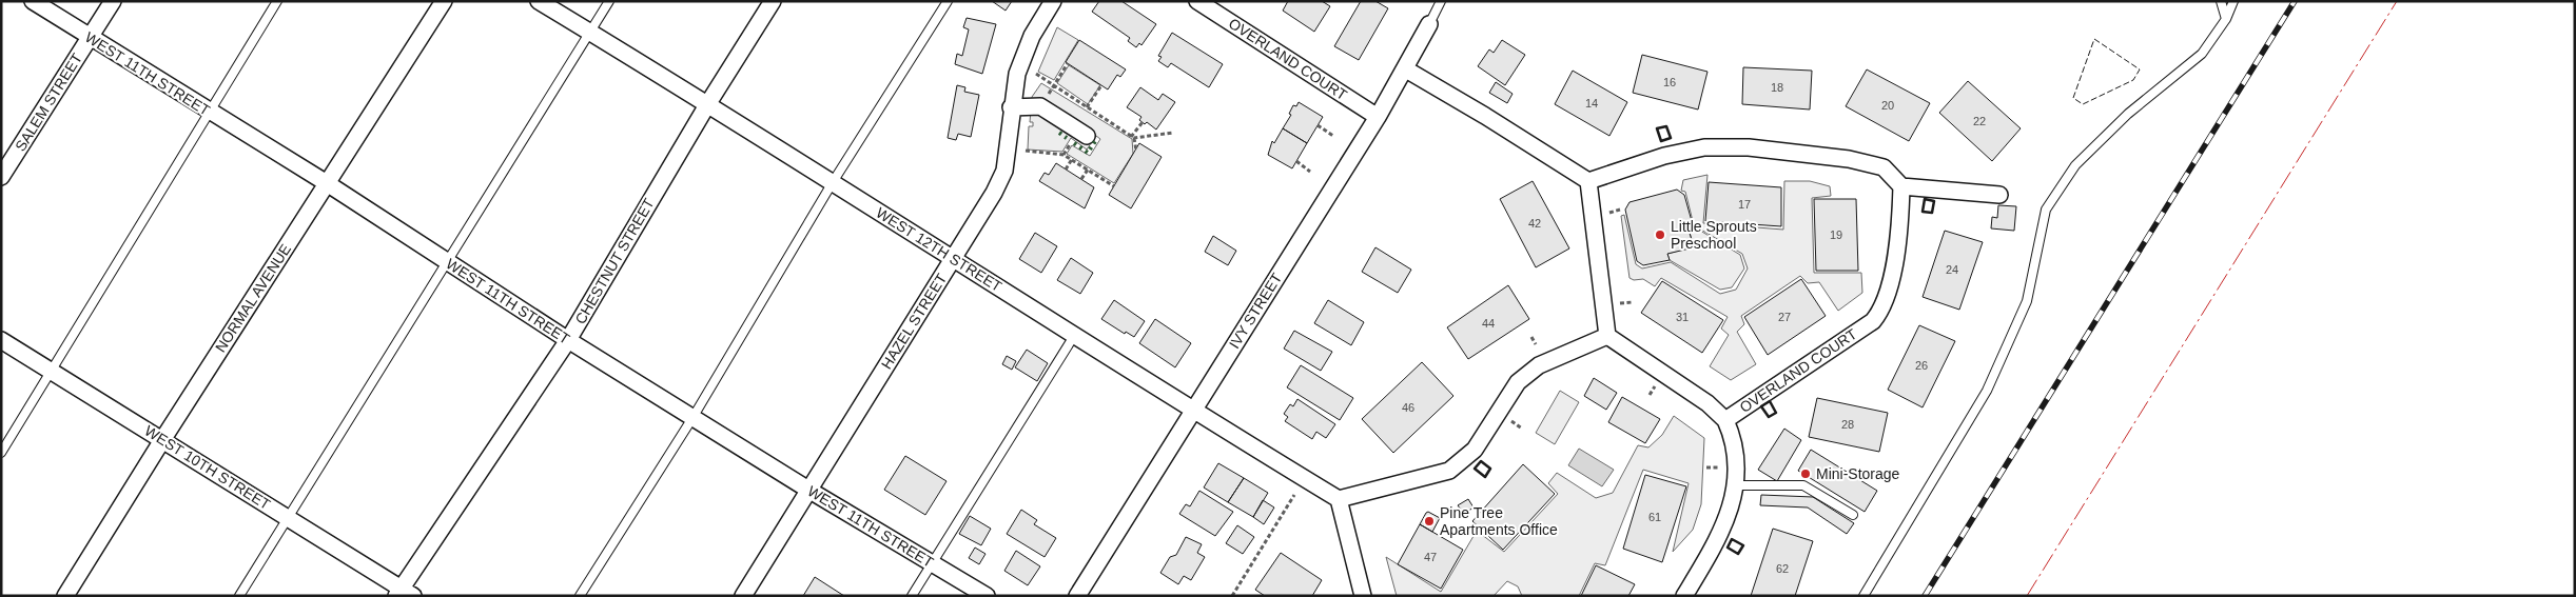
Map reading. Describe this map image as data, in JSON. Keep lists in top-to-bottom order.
{
  "streets": {
    "street": [
      "OVERLAND COURT",
      "WEST 11TH STREET",
      "SALEM STREET",
      "WEST 12TH STREET",
      "CHESTNUT STREET",
      "NORMAL AVENUE",
      "IVY STREET",
      "HAZEL STREET",
      "WEST 10TH STREET"
    ]
  },
  "crossings": [
    ["OVERLAND COURT", "IVY STREET"],
    ["WEST 11TH STREET", "SALEM STREET"],
    ["WEST 11TH STREET", "CHESTNUT STREET"],
    ["WEST 11TH STREET", "NORMAL AVENUE"],
    ["WEST 11TH STREET", "HAZEL STREET"],
    ["WEST 12TH STREET", "CHESTNUT STREET"],
    ["WEST 12TH STREET", "IVY STREET"],
    ["WEST 12TH STREET", "HAZEL STREET"],
    ["CHESTNUT STREET", "WEST 10TH STREET"],
    ["NORMAL AVENUE", "WEST 10TH STREET"]
  ],
  "places": ["Little Sprouts Preschool", "Mini-Storage", "Pine Tree Apartments Office"],
  "house_numbers": [
    "16",
    "18",
    "14",
    "20",
    "22",
    "17",
    "42",
    "19",
    "24",
    "31",
    "27",
    "44",
    "26",
    "46",
    "28",
    "61",
    "47",
    "62"
  ]
}
